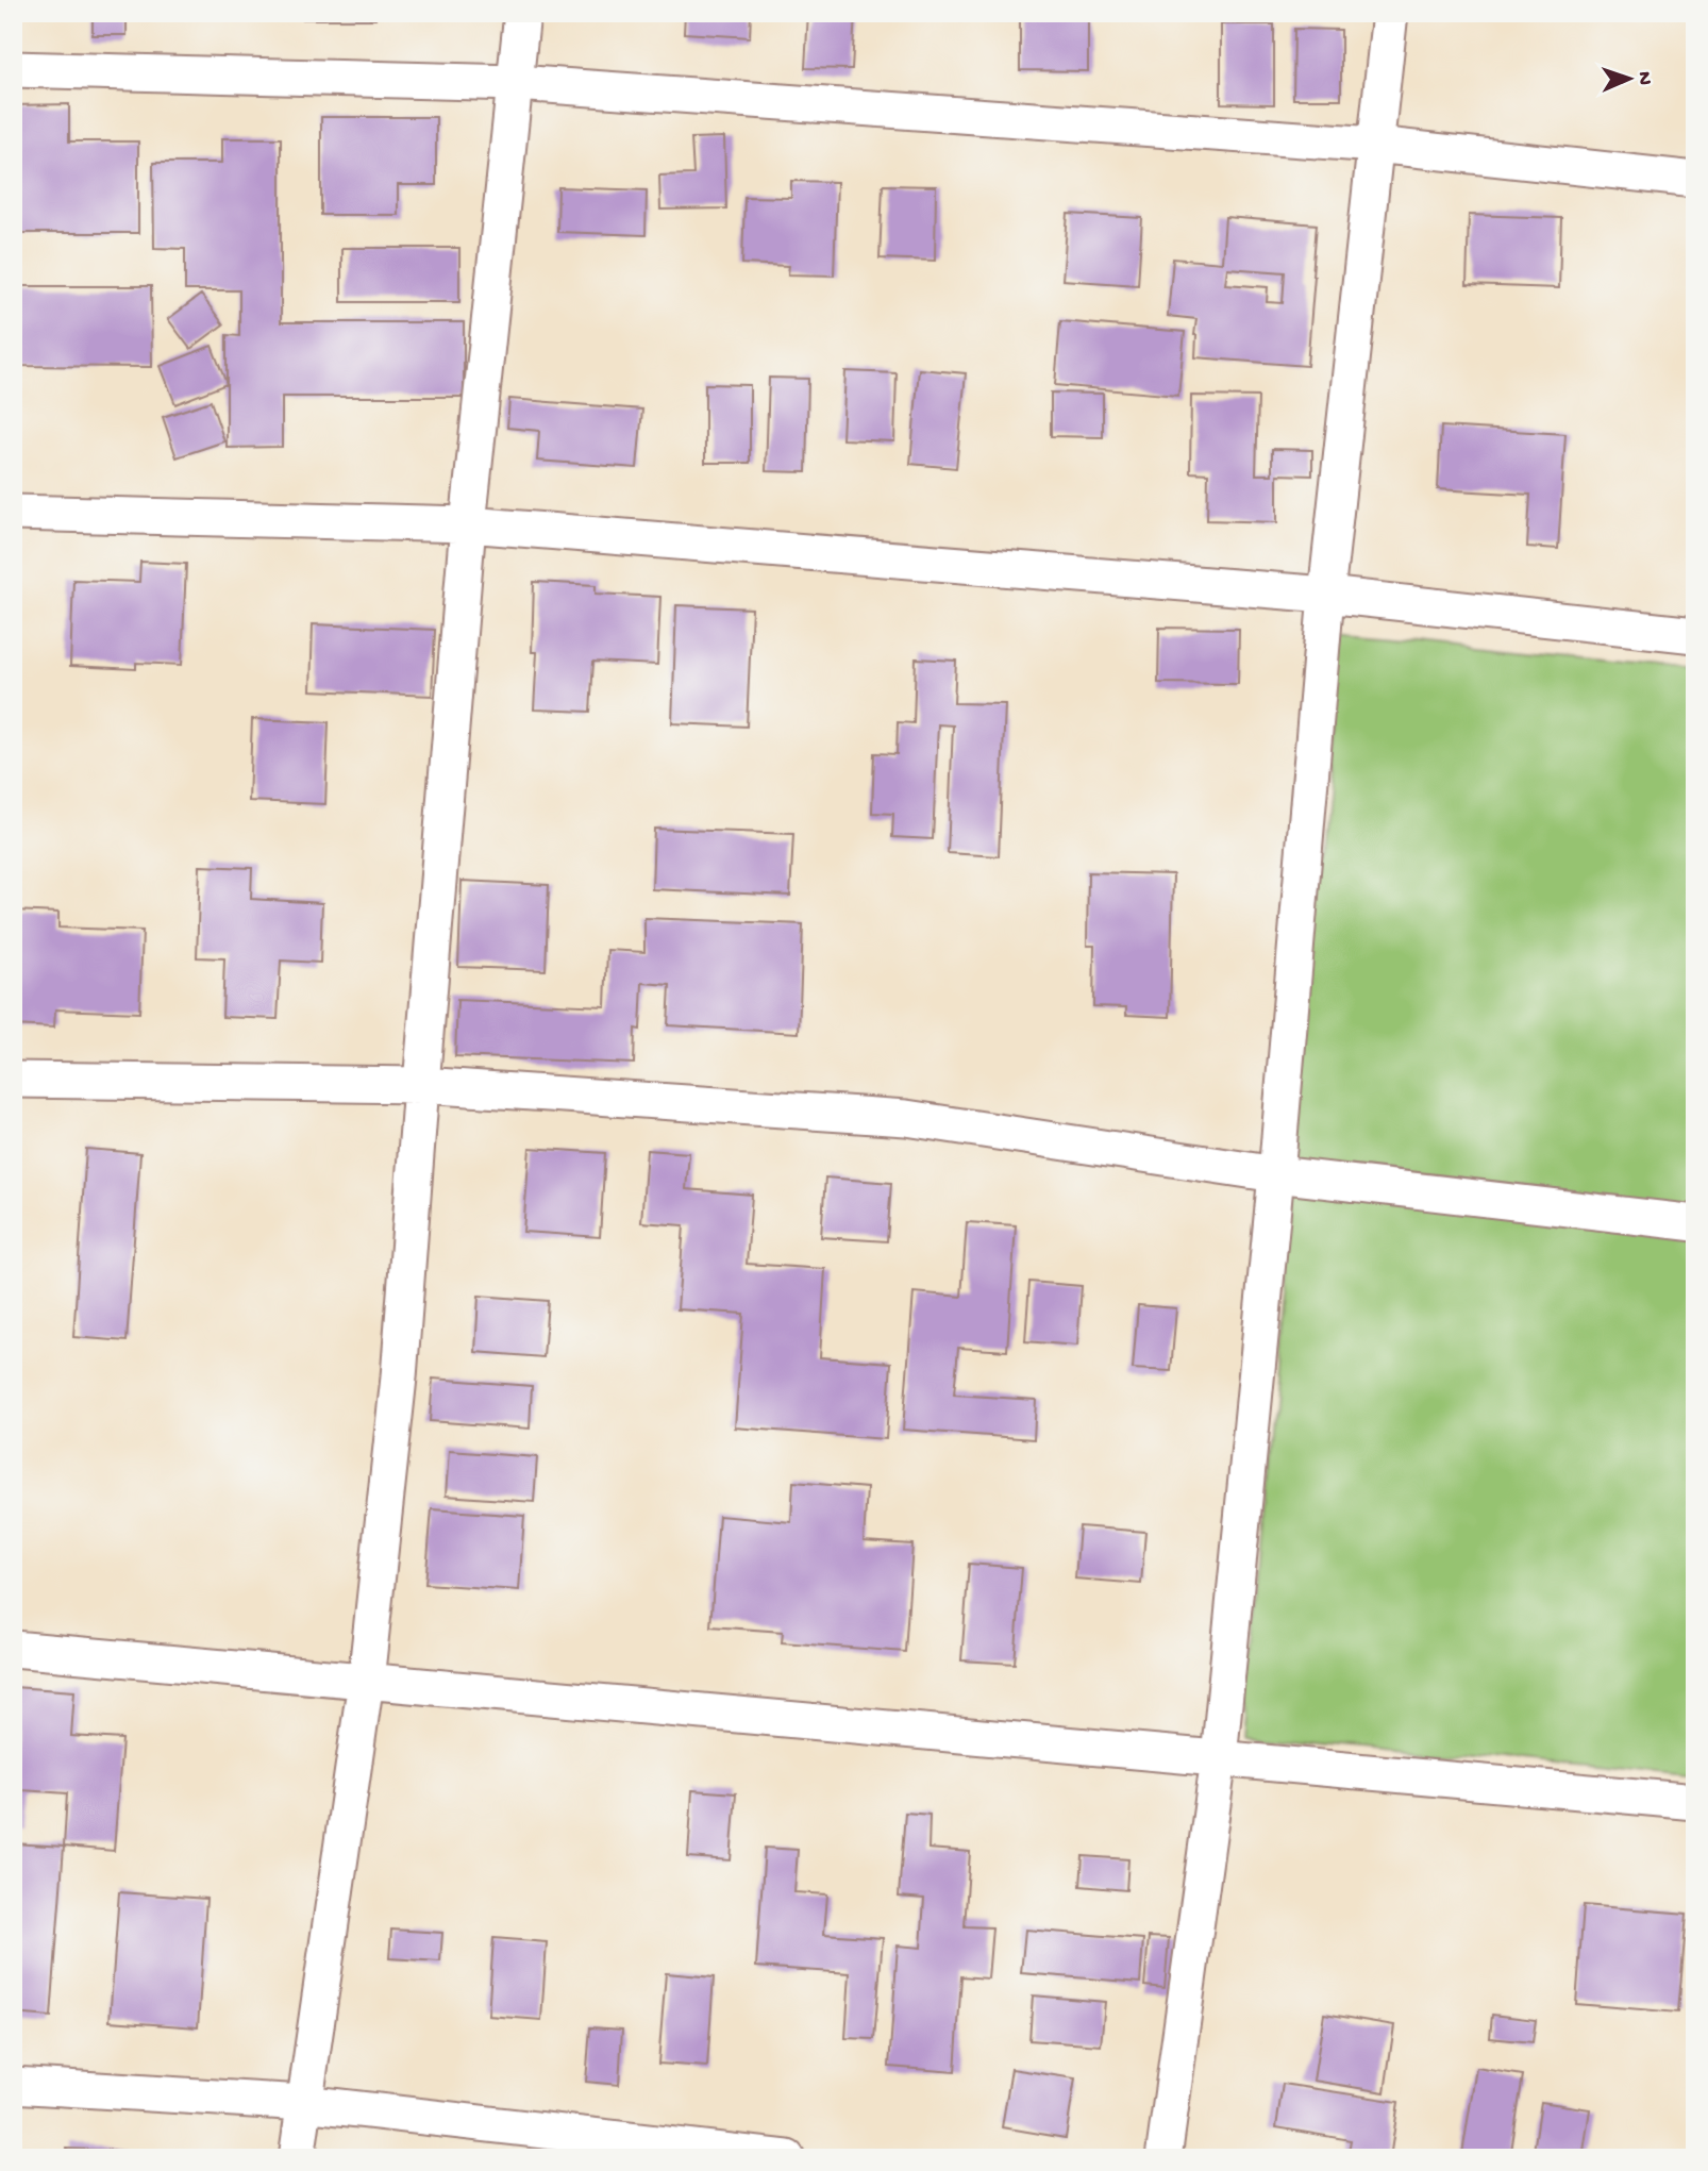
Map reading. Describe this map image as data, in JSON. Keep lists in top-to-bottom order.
{
  "north": "right"
}
